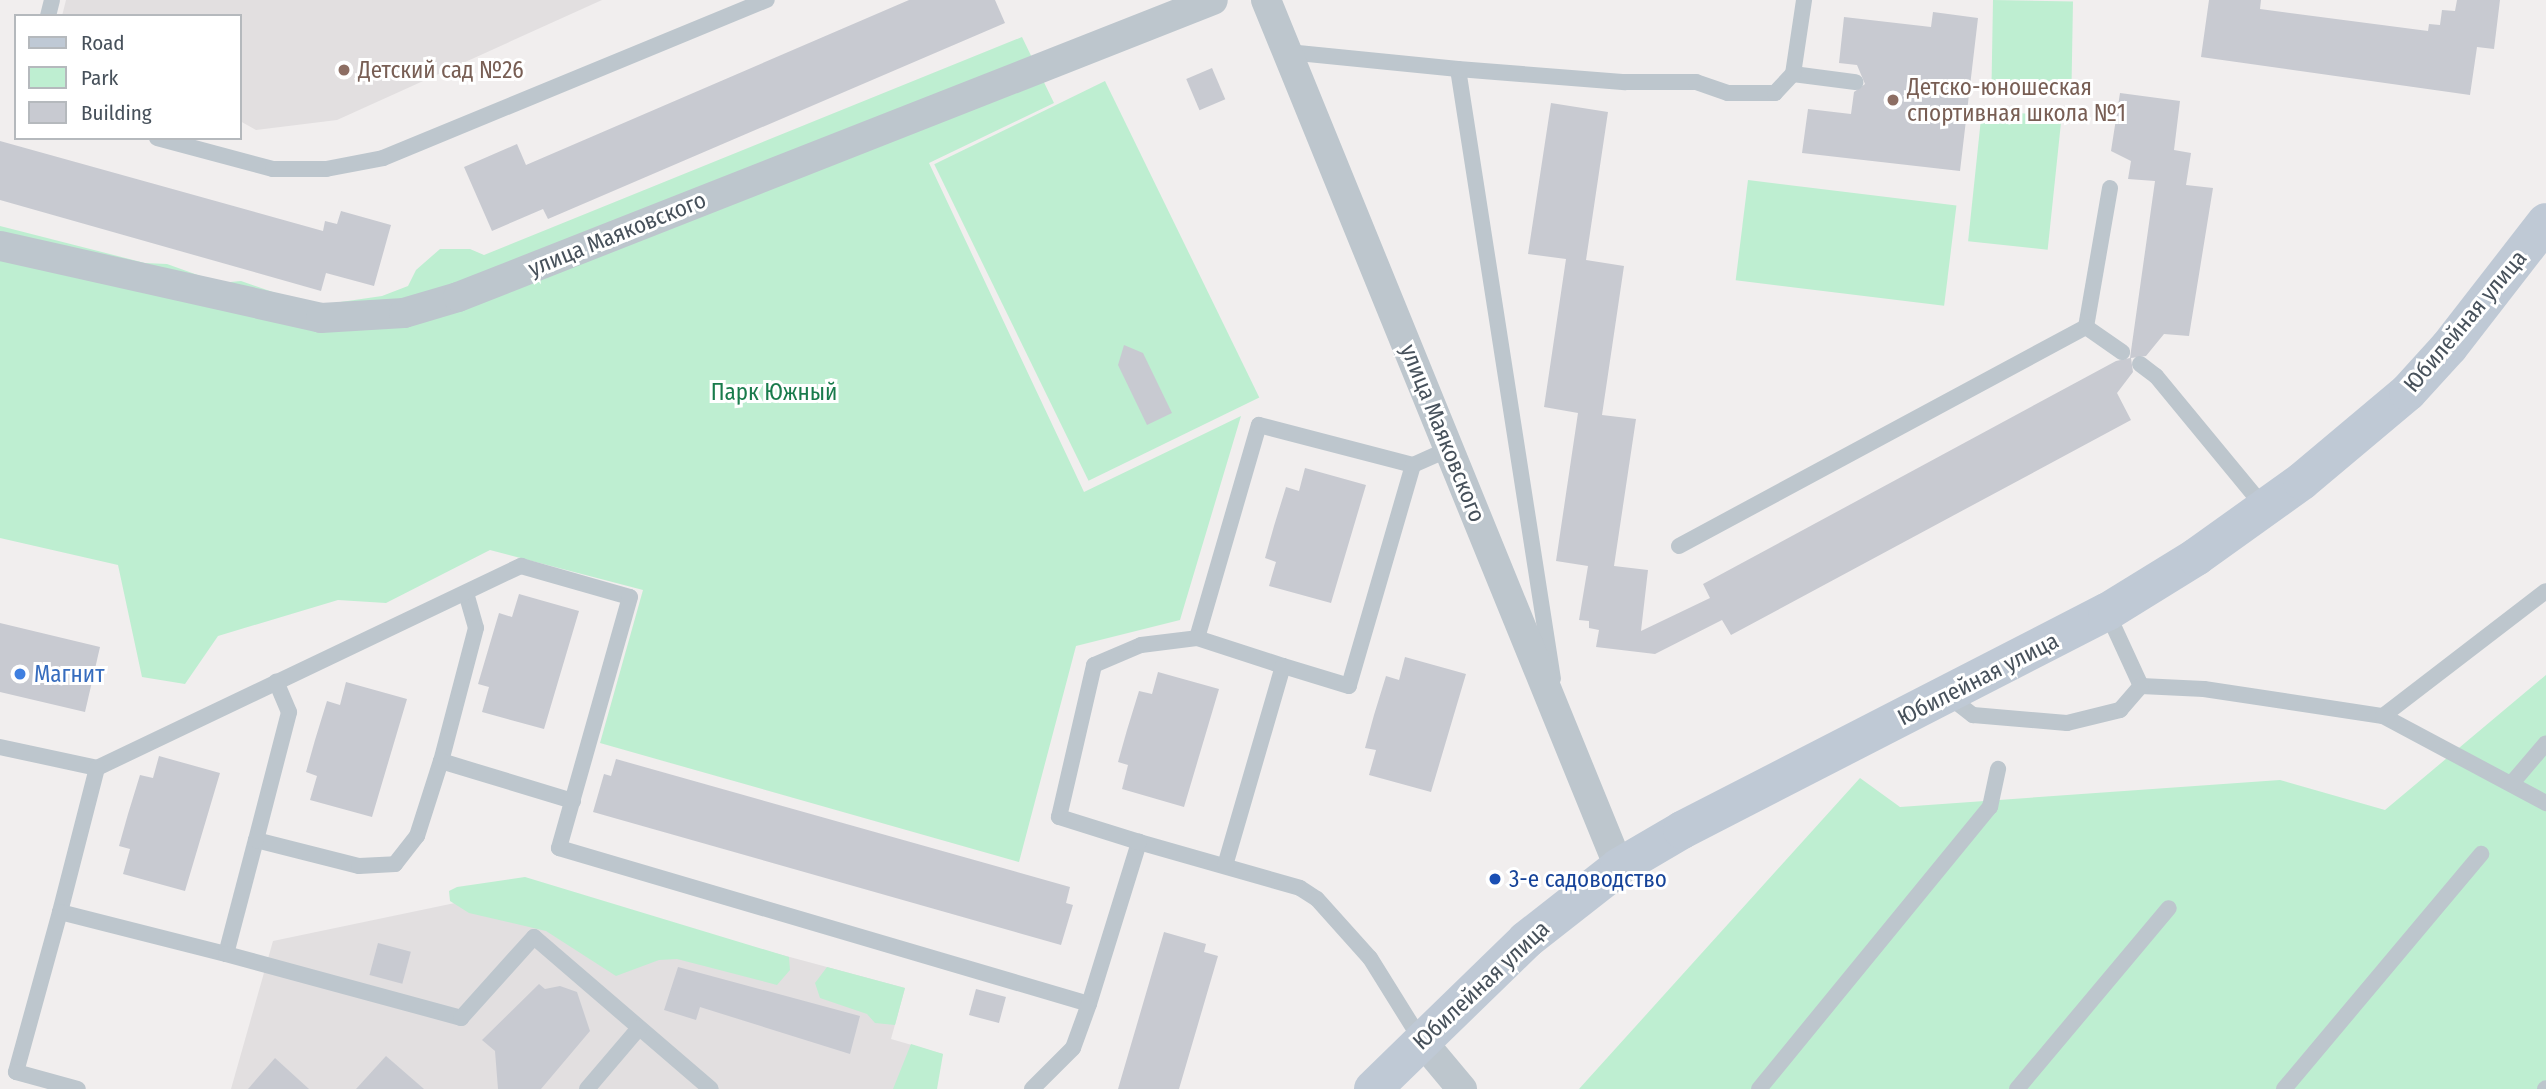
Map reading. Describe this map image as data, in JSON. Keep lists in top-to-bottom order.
{
  "streets": {
    "street": ["улица Маяковского", "Юбилейная улица"]
  },
  "crossings": [
    ["улица Маяковского", "Юбилейная улица"]
  ],
  "parks": ["Парк Южный"],
  "places": [
    "Детский сад №26",
    "Детско-юношеская спортивная школа №1",
    "Магнит",
    "3-е садоводство"
  ],
  "legend": ["Road", "Park", "Building"]
}
